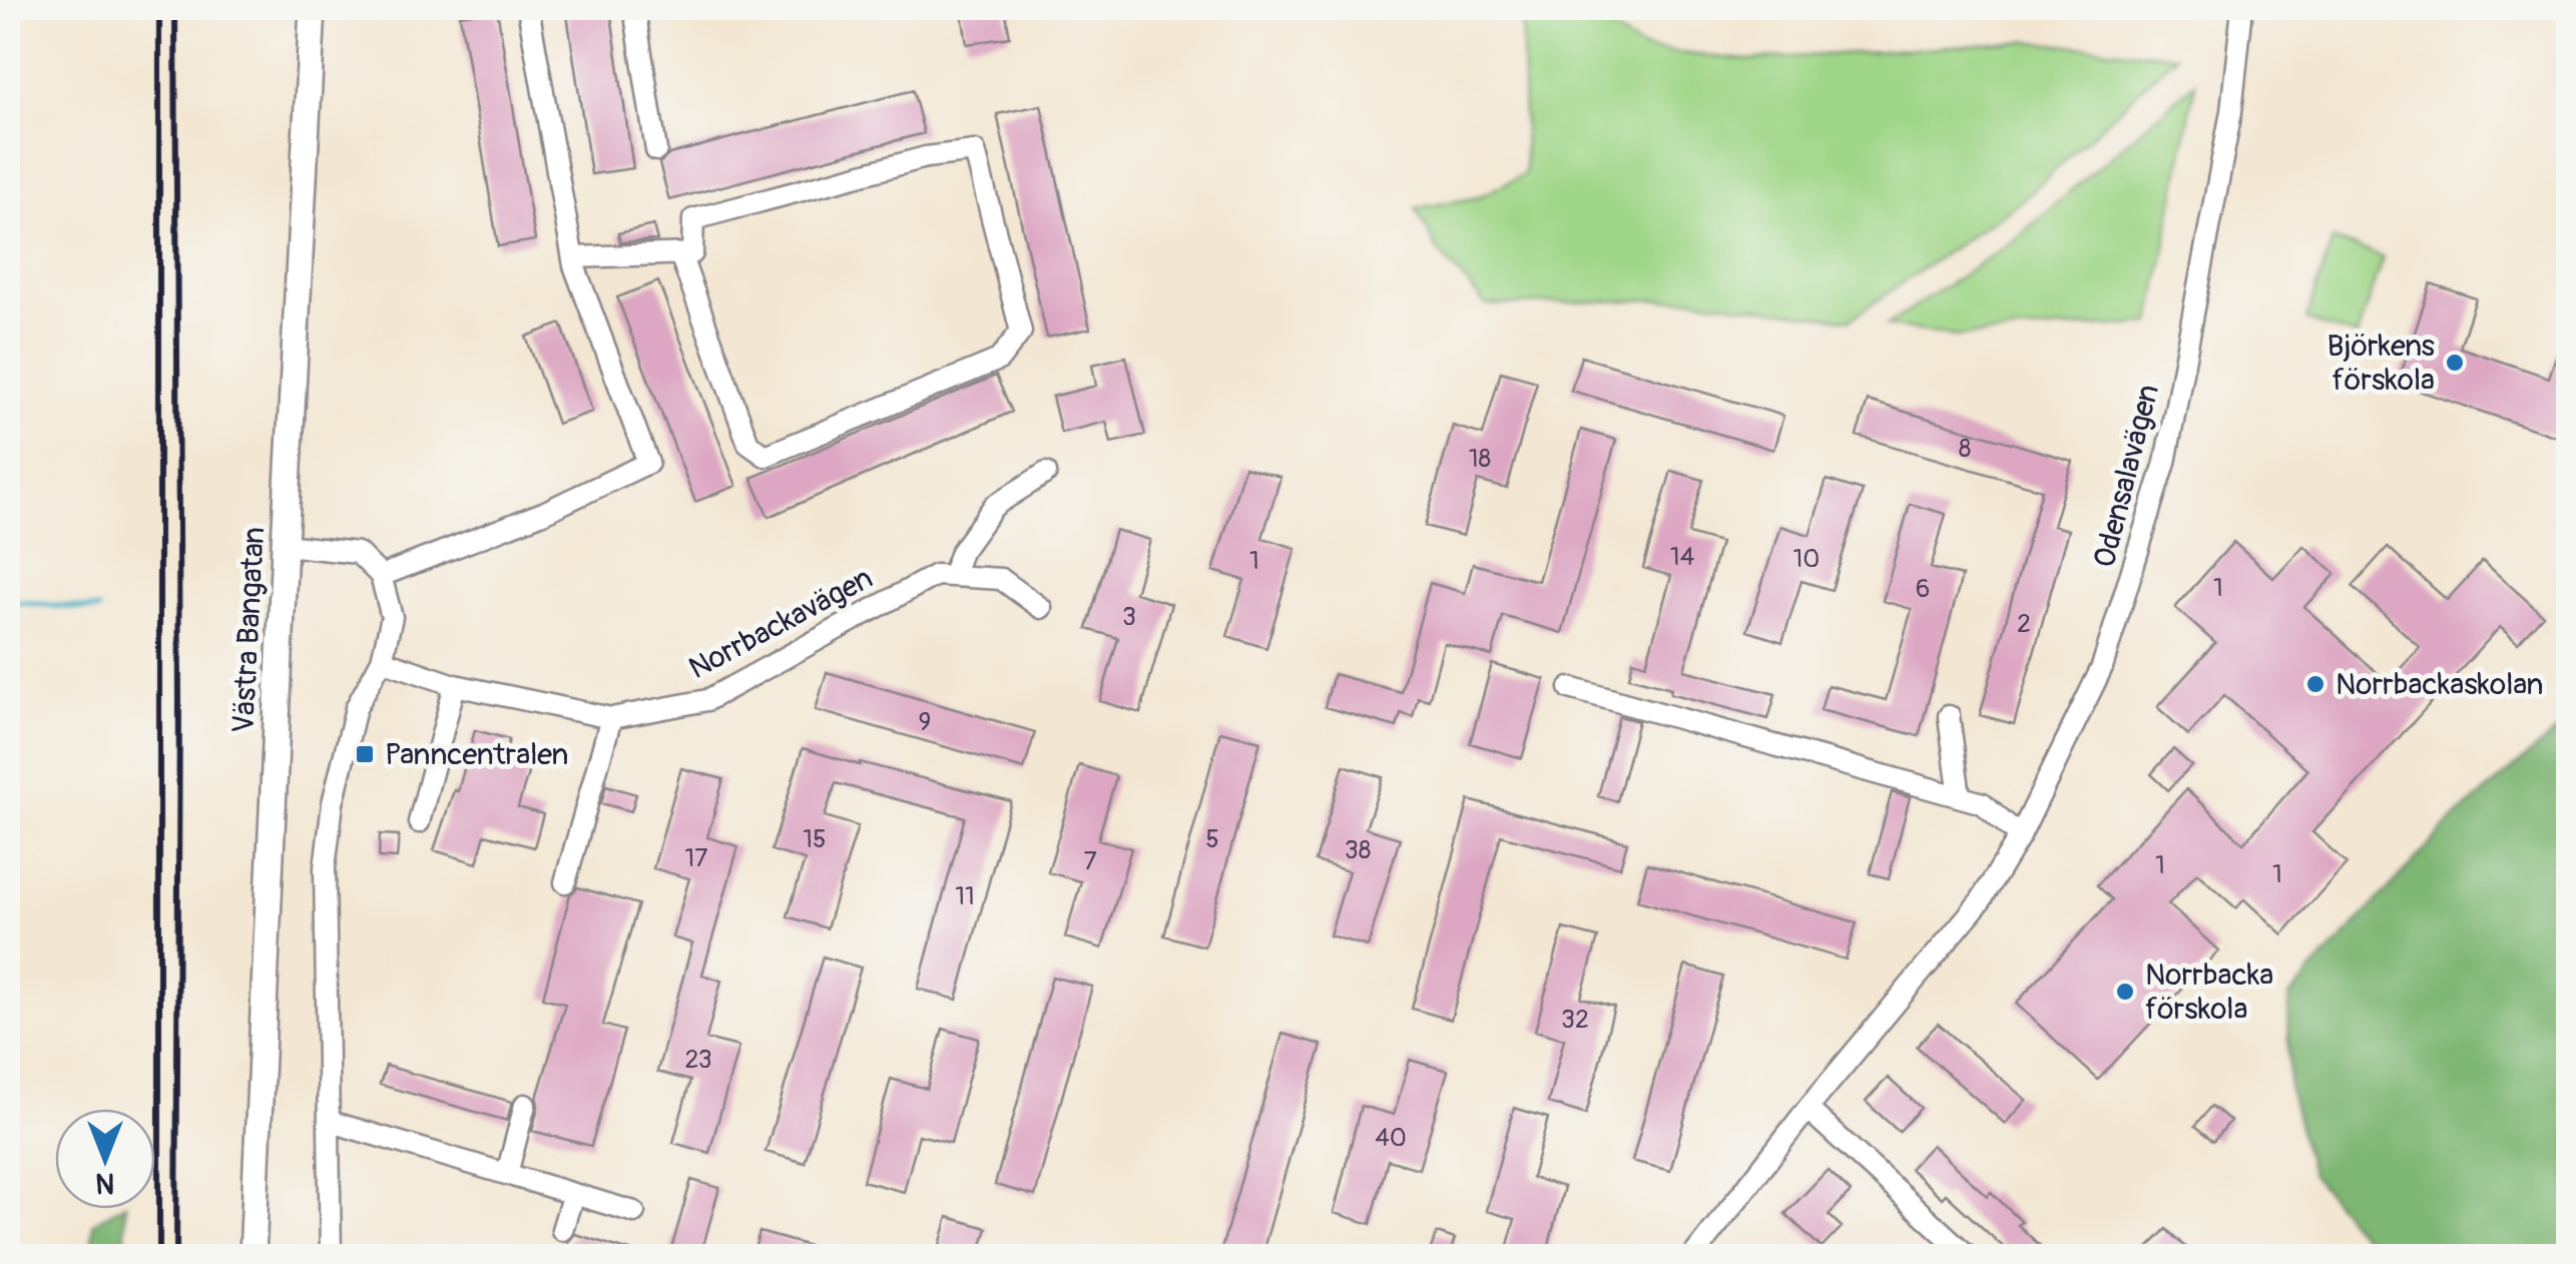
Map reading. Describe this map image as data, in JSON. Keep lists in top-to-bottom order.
{
  "streets": {
    "street": ["Odensalavägen", "Norrbackavägen", "Västra Bangatan"]
  },
  "places": {
    "other": ["Björkens förskola", "Norrbackaskolan", "Norrbacka förskola"],
    "transit": ["Panncentralen"]
  },
  "house_numbers": [
    "8",
    "18",
    "14",
    "10",
    "1",
    "1",
    "6",
    "3",
    "2",
    "9",
    "15",
    "5",
    "38",
    "17",
    "7",
    "1",
    "1",
    "11",
    "32",
    "23",
    "40"
  ],
  "north": "bottom"
}
